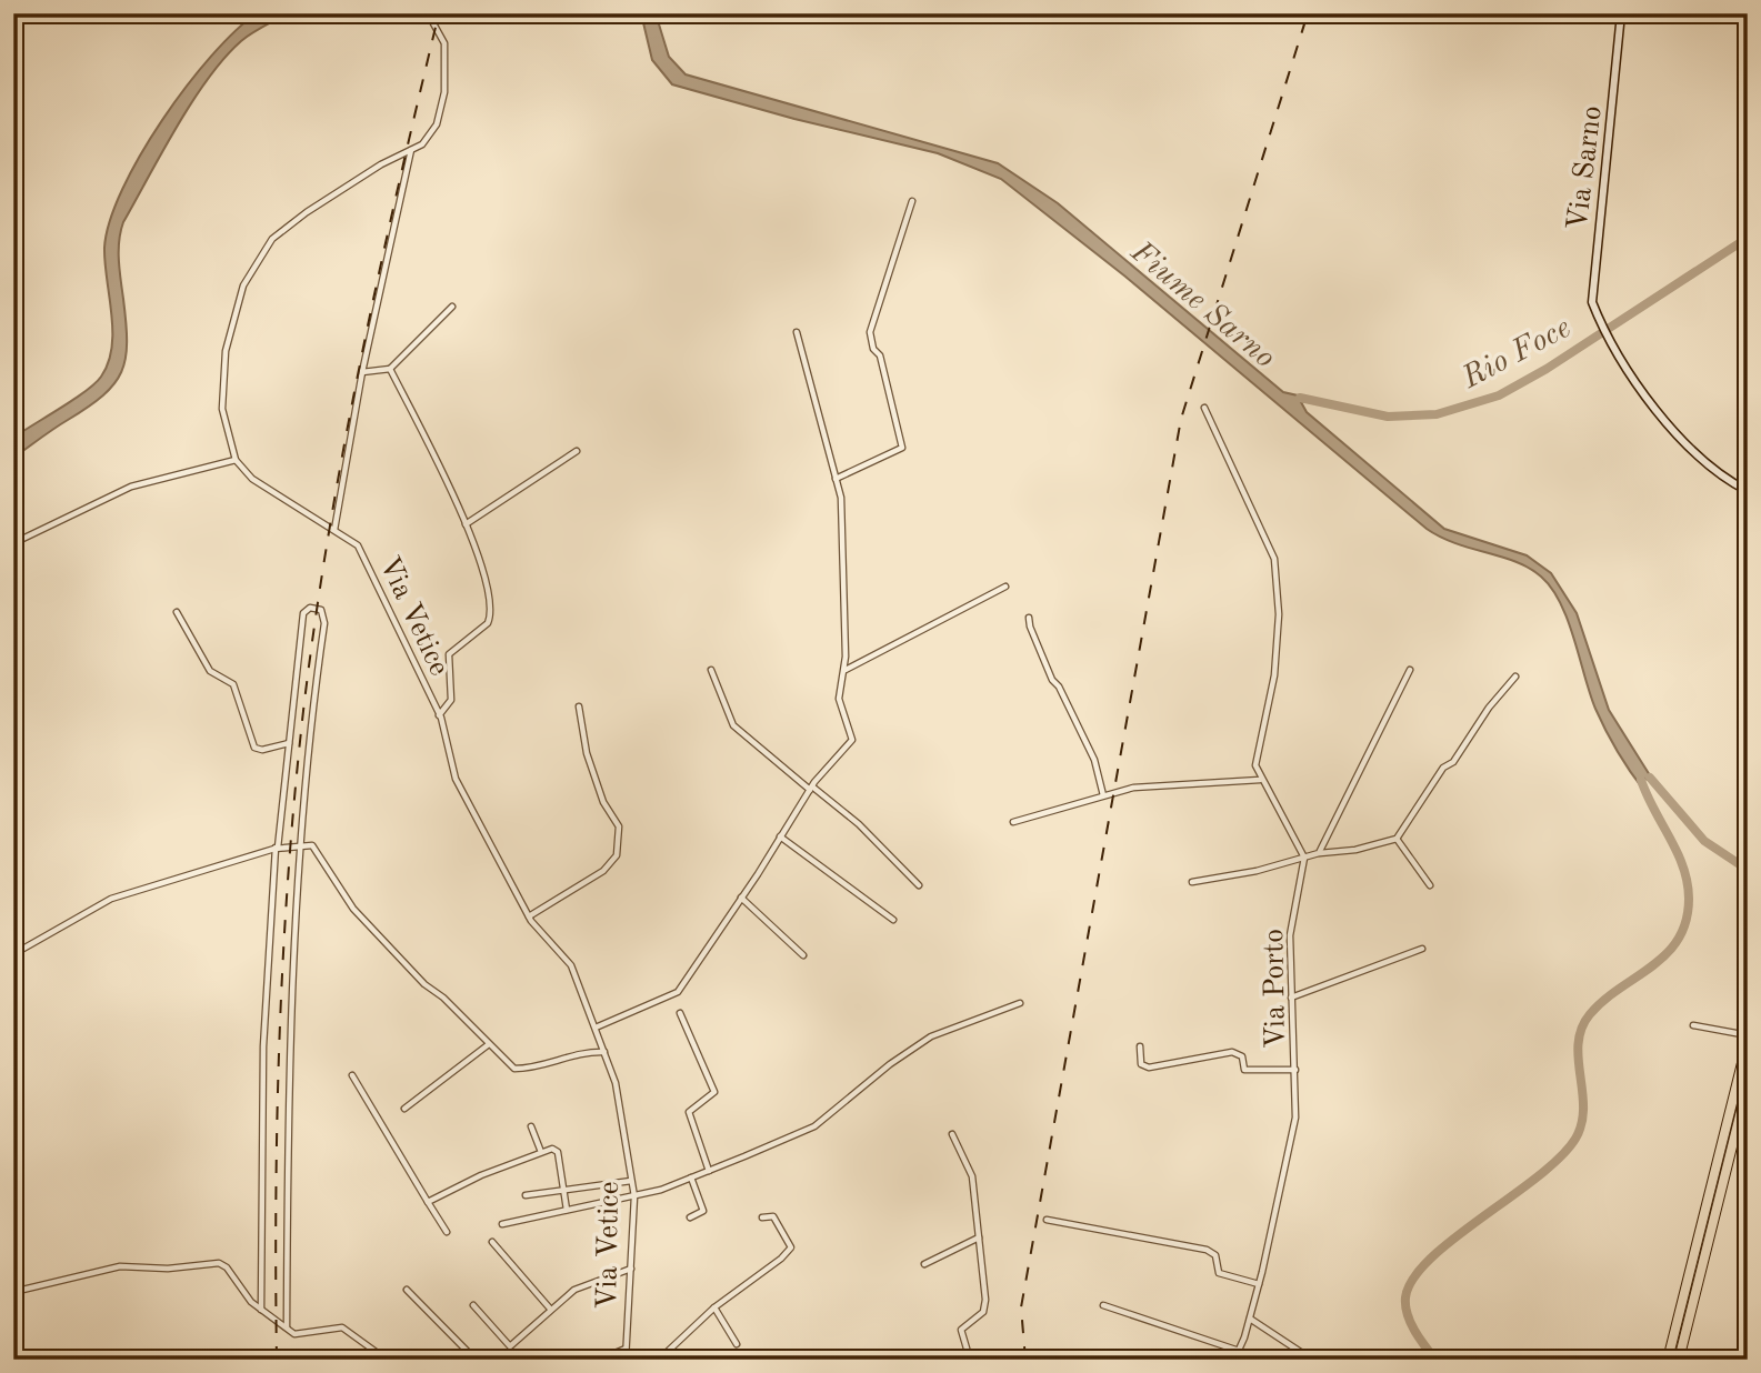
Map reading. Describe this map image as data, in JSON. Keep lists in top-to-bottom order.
{
  "streets": {
    "main road": ["Via Sarno"],
    "street": ["Via Vetice", "Via Porto"]
  },
  "water": ["Fiume Sarno", "Rio Foce"]
}
